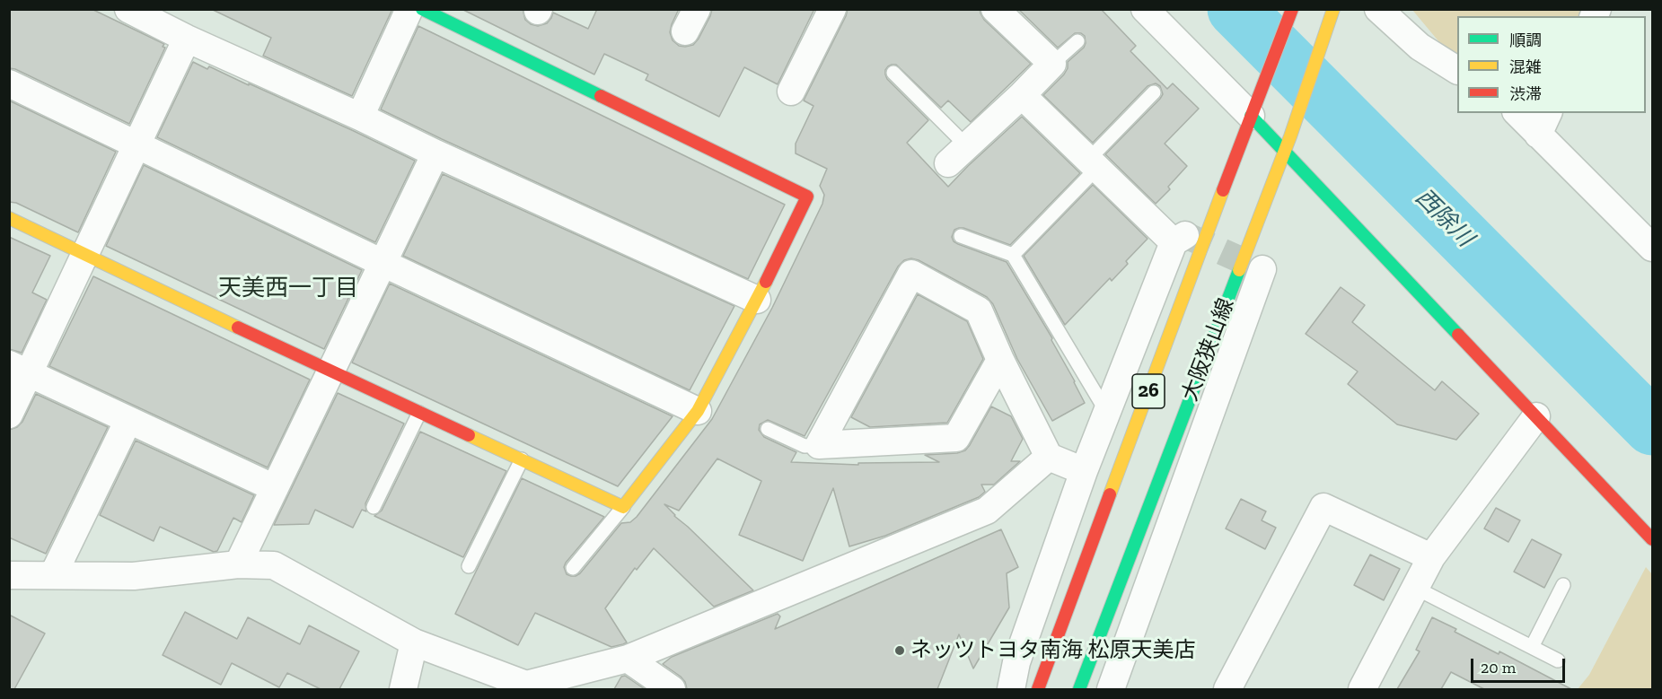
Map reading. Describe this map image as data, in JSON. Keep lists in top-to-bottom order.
{
  "streets": {
    "street": ["大阪狭山線", "26"]
  },
  "districts": ["天美西一丁目"],
  "water": ["西除川"],
  "places": ["ネッツトヨタ南海 松原天美店"],
  "legend": ["順調", "混雑", "渋滞"],
  "scale_bar": "20 m"
}
